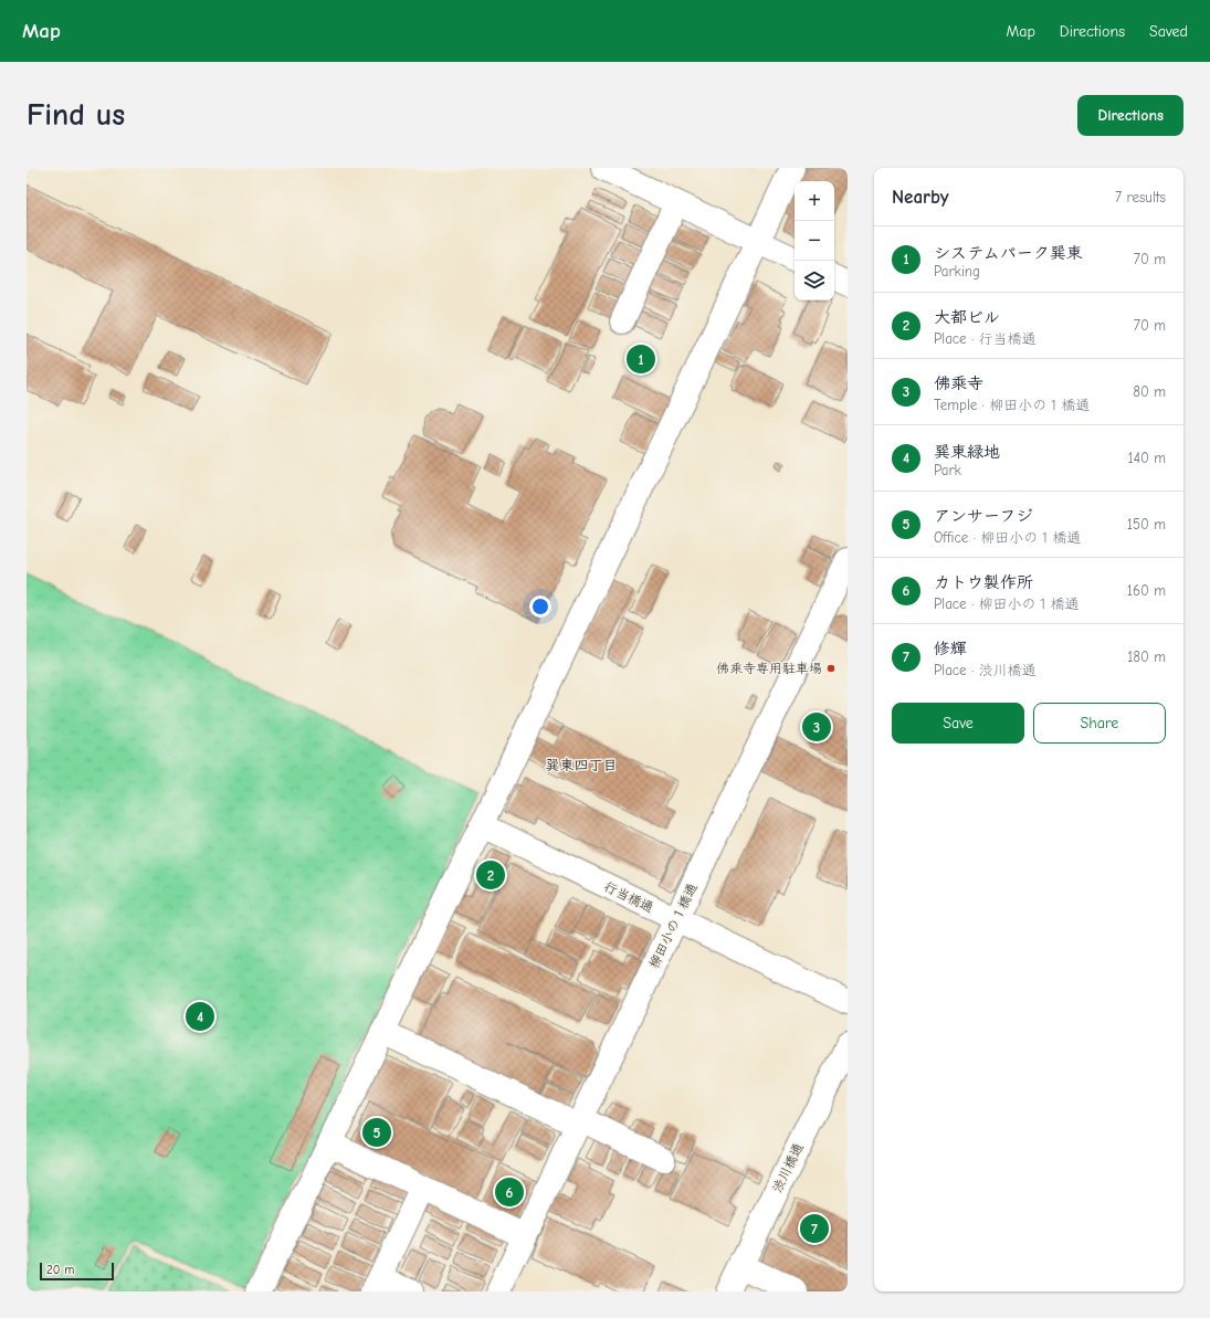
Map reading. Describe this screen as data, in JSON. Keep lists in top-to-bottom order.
{
  "streets": {
    "street": ["行当橋通", "柳田小の１橋通", "渋川橋通"]
  },
  "crossings": [
    ["行当橋通", "柳田小の１橋通"]
  ],
  "districts": ["巽東四丁目"],
  "places": ["佛乘寺専用駐車場"],
  "scale_bar": "20 m",
  "page": {
    "header": "Map",
    "nav": ["Map", "Directions", "Saved"],
    "buttons": [
      "Directions",
      ["Save", "Share"]
    ],
    "title": "Find us",
    "heading": ["Nearby", "7 results"],
    "map_buttons": ["+", "−"],
    "list": [
      {
        "mark": "1",
        "name": "システムパーク巽東",
        "note": "Parking",
        "value": "70 m"
      },
      {
        "mark": "2",
        "name": "大都ビル",
        "note": "Place · 行当橋通",
        "value": "70 m"
      },
      {
        "mark": "3",
        "name": "佛乘寺",
        "note": "Temple · 柳田小の１橋通",
        "value": "80 m"
      },
      {
        "mark": "4",
        "name": "巽東緑地",
        "note": "Park",
        "value": "140 m"
      },
      {
        "mark": "5",
        "name": "アンサーフジ",
        "note": "Office · 柳田小の１橋通",
        "value": "150 m"
      },
      {
        "mark": "6",
        "name": "カトウ製作所",
        "note": "Place · 柳田小の１橋通",
        "value": "160 m"
      },
      {
        "mark": "7",
        "name": "修輝",
        "note": "Place · 渋川橋通",
        "value": "180 m"
      }
    ],
    "pins": [
      "1",
      "3",
      "2",
      "4",
      "5",
      "6",
      "7"
    ],
    "scale": "20 m"
  }
}
